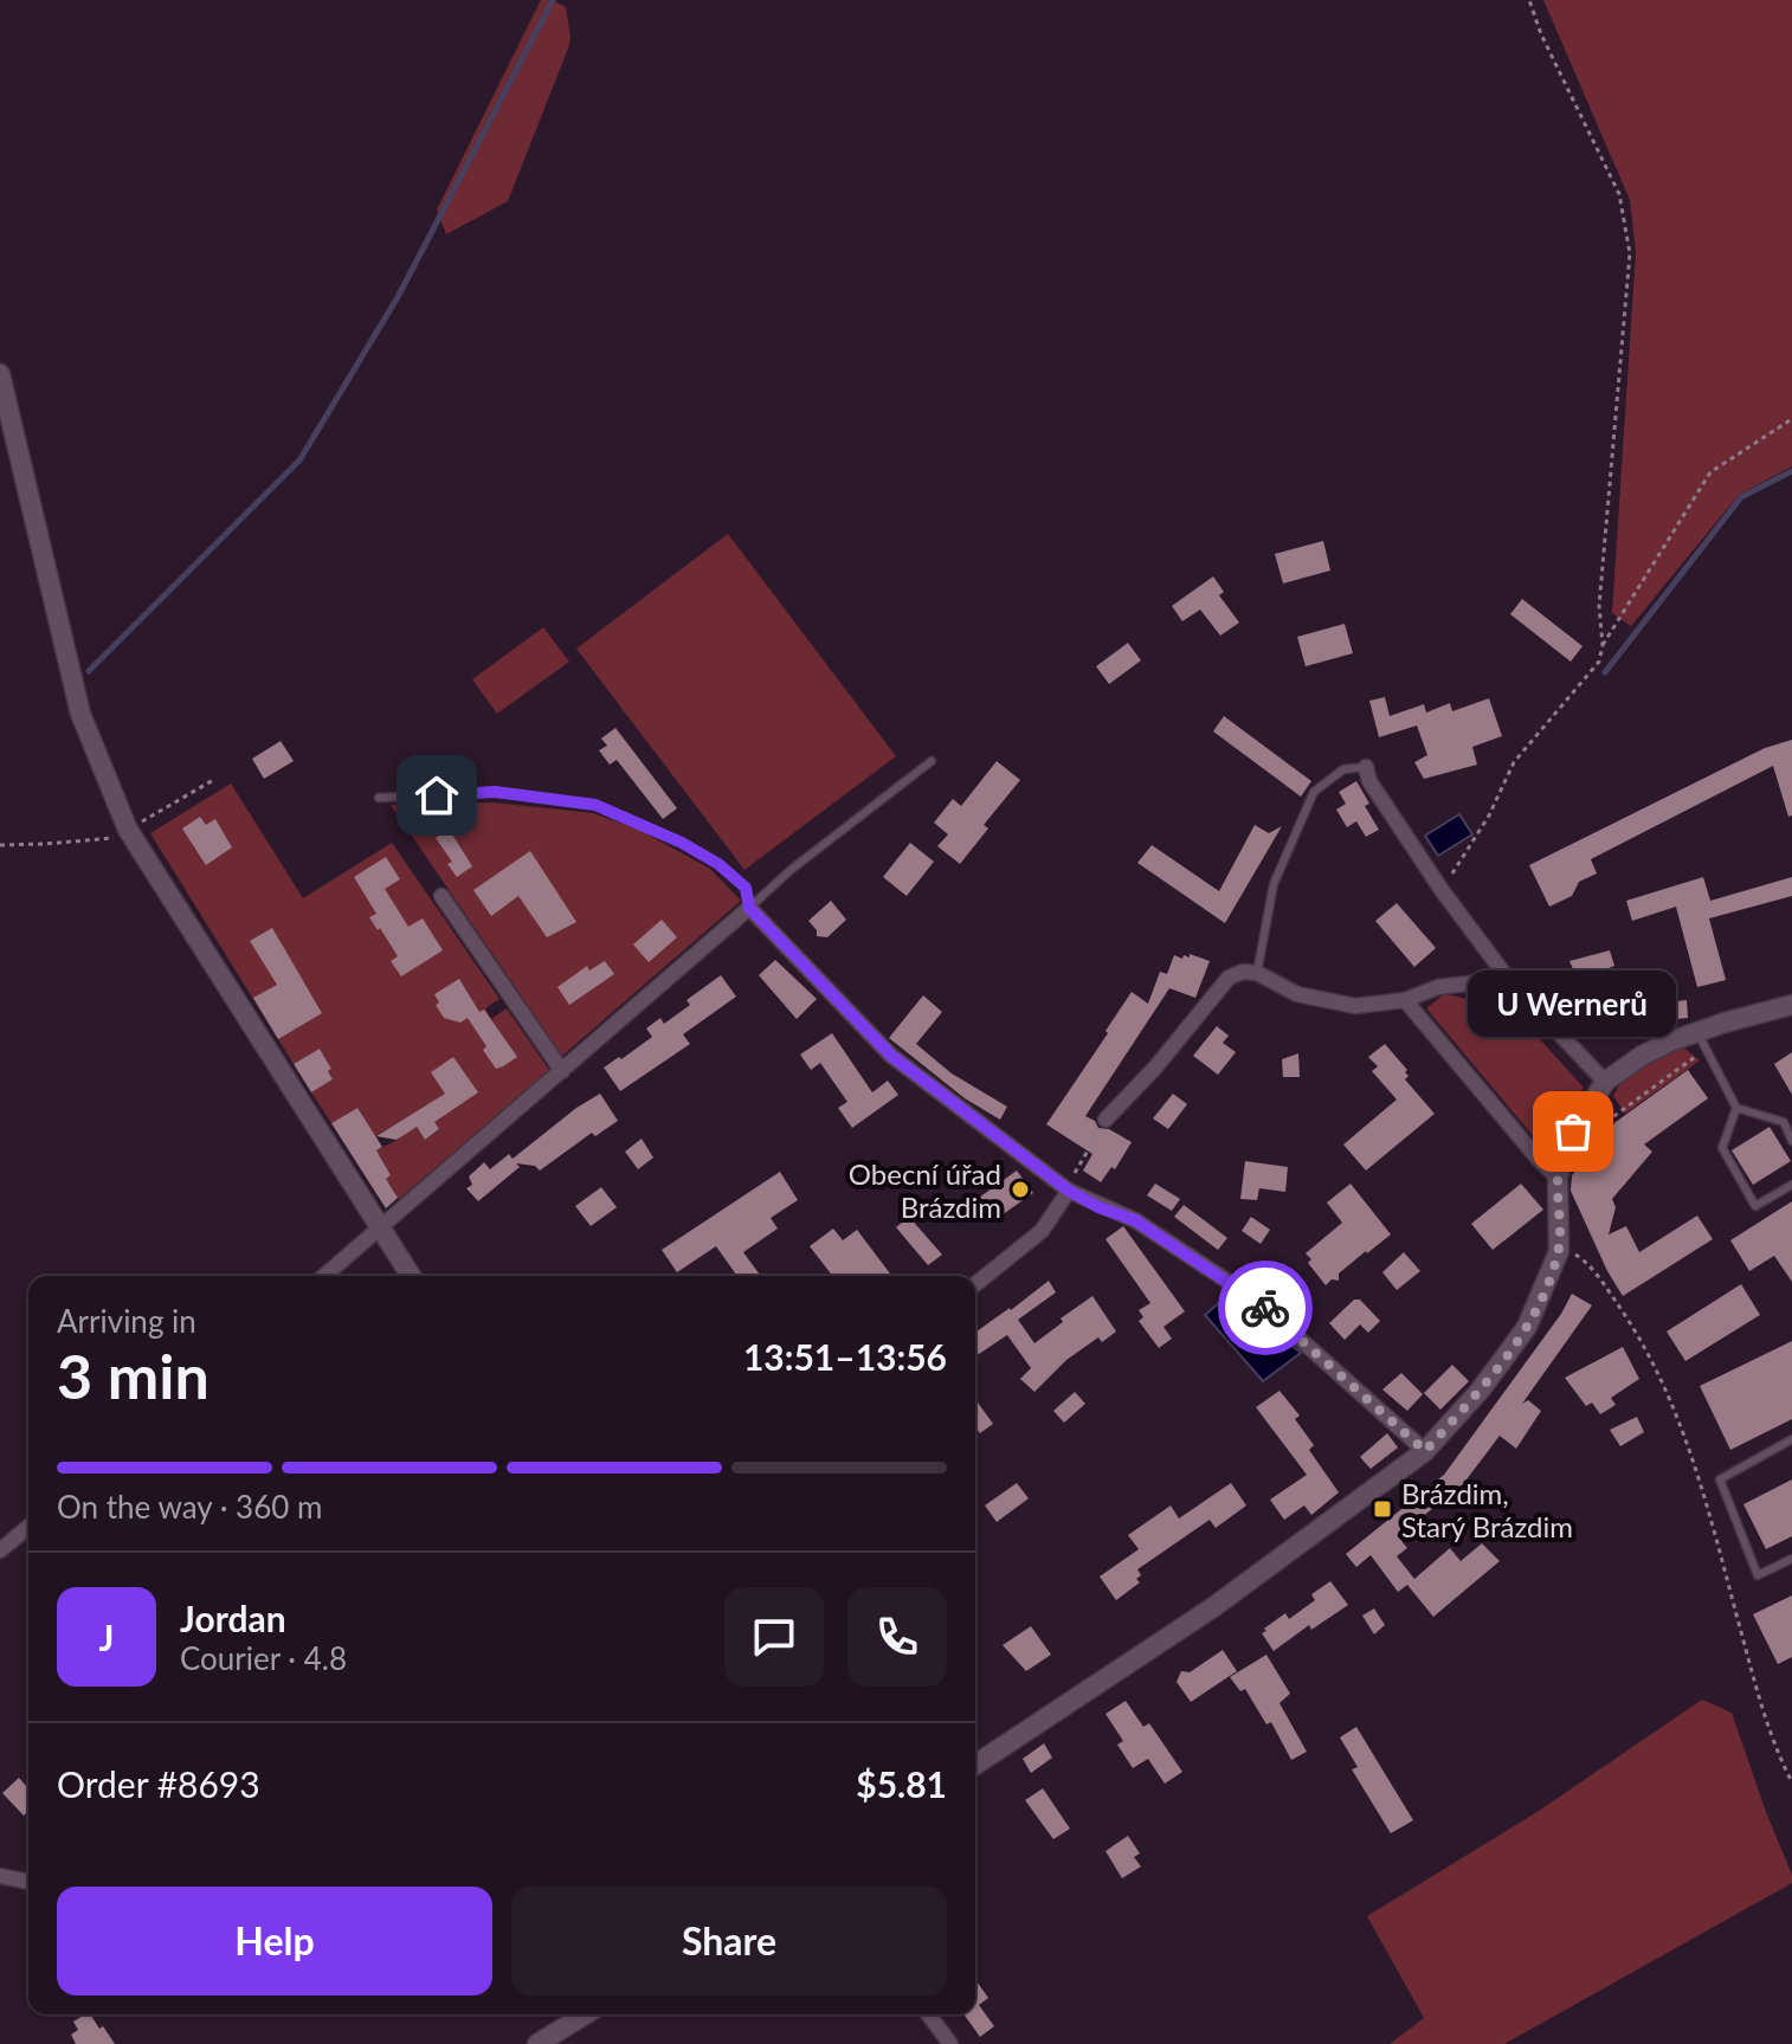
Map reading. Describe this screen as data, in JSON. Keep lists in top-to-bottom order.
{
  "places": {
    "other": ["U Wernerů", "Obecní úřad Brázdim"],
    "transit": ["Brázdim, Starý Brázdim"]
  },
  "page": {
    "bubble": "U Wernerů",
    "heading": ["3 min", "Arriving in", "13:51–13:56"],
    "panel": [
      "Jordan",
      "Courier · 4.8",
      "Order #8693",
      "$5.81"
    ],
    "bar": "On the way · 360 m",
    "round": "J",
    "buttons": ["Help", "Share"]
  }
}
